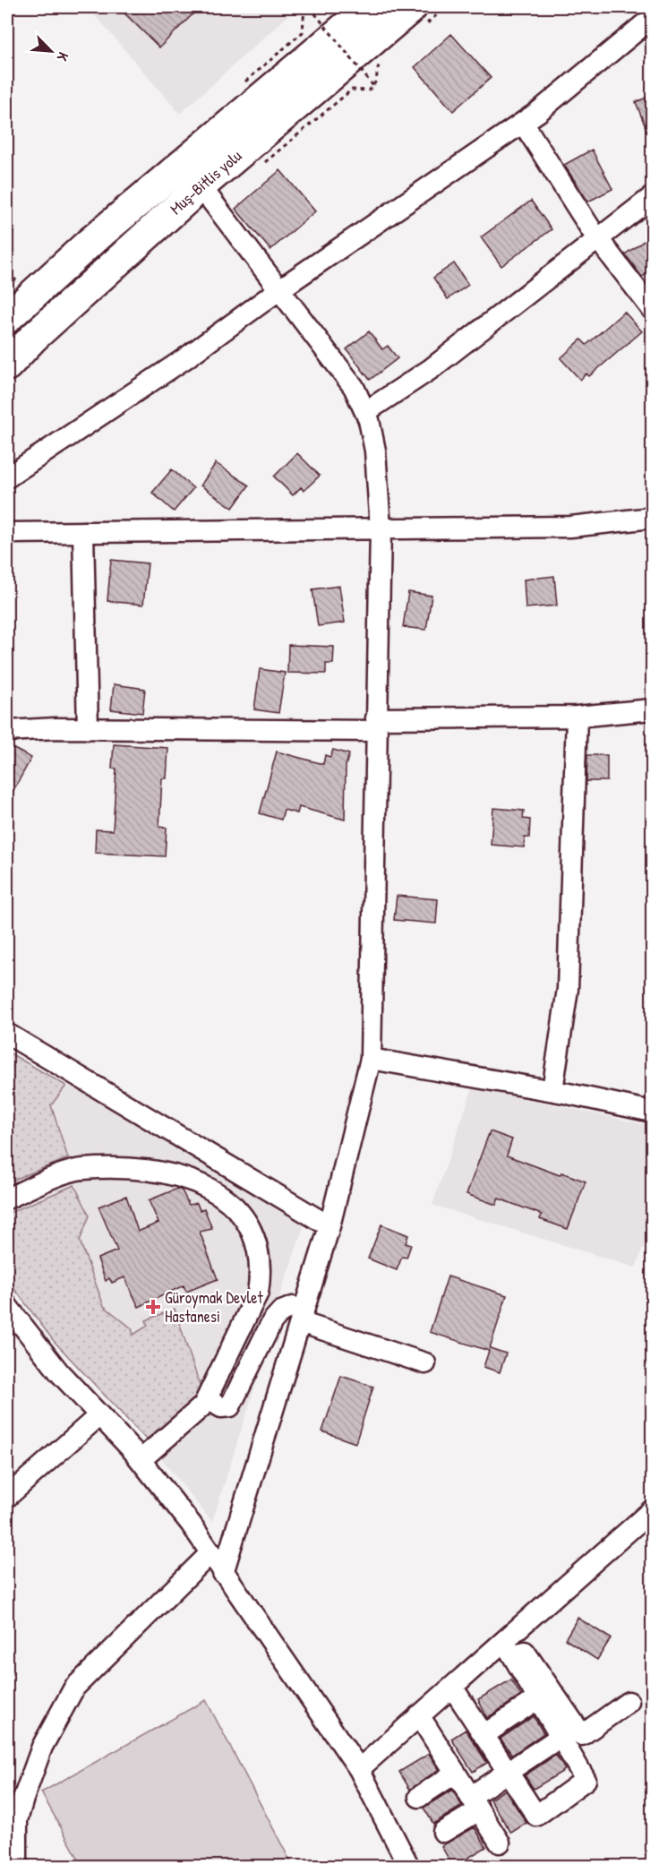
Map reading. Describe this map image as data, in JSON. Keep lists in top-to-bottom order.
{
  "streets": {
    "highway": ["Muş-Bitlis yolu"]
  },
  "places": {
    "health": ["Güroymak Devlet Hastanesi"]
  },
  "north": "bottom right"
}
